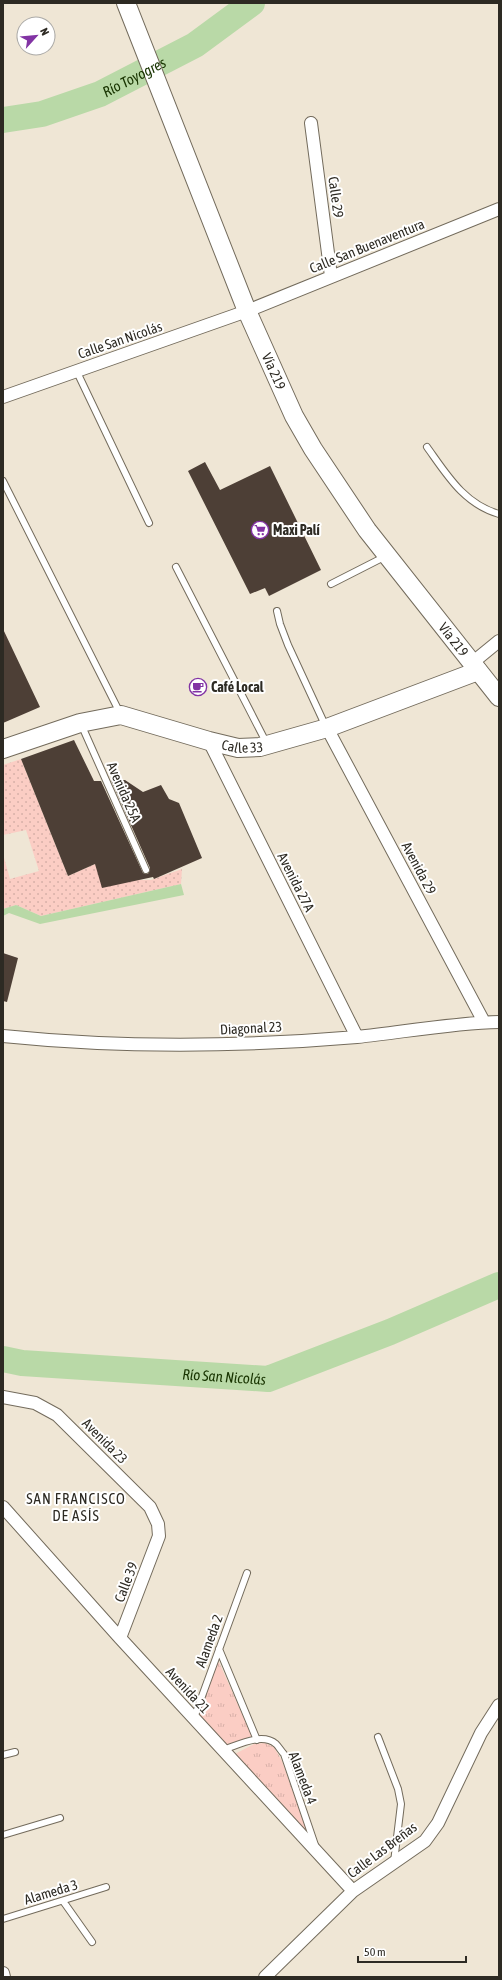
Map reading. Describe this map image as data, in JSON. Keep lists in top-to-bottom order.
{
  "streets": {
    "main road": ["Vía 219", "Calle 33"],
    "street": [
      "Calle 29",
      "Calle San Buenaventura",
      "Calle San Nicolás",
      "Avenida 29",
      "Avenida 27A",
      "Diagonal 23",
      "Avenida 23",
      "Calle 39",
      "Avenida 21",
      "Calle Las Breñas"
    ],
    "lane": [
      "Avenida 25A",
      "Alameda 2",
      "Alameda 4",
      "Alameda 3"
    ]
  },
  "crossings": [
    ["Calle 29", "Calle San Buenaventura"],
    ["Calle San Buenaventura", "Calle San Nicolás"],
    ["Calle San Buenaventura", "Vía 219"],
    ["Calle San Nicolás", "Vía 219"],
    ["Vía 219", "Calle 33"],
    ["Calle 33", "Avenida 25A"],
    ["Calle 33", "Avenida 29"],
    ["Calle 33", "Avenida 27A"],
    ["Avenida 29", "Diagonal 23"],
    ["Avenida 27A", "Diagonal 23"],
    ["Avenida 23", "Calle 39"],
    ["Calle 39", "Avenida 21"],
    ["Alameda 2", "Avenida 21"],
    ["Avenida 21", "Alameda 4"],
    ["Avenida 21", "Calle Las Breñas"]
  ],
  "districts": ["SAN FRANCISCO DE ASÍS"],
  "water": ["Río Toyogres", "Río San Nicolás"],
  "places": {
    "supermarket": ["Maxi Palí"],
    "cafe": ["Café Local"]
  },
  "scale_bar": "50 m",
  "north": "top right"
}
